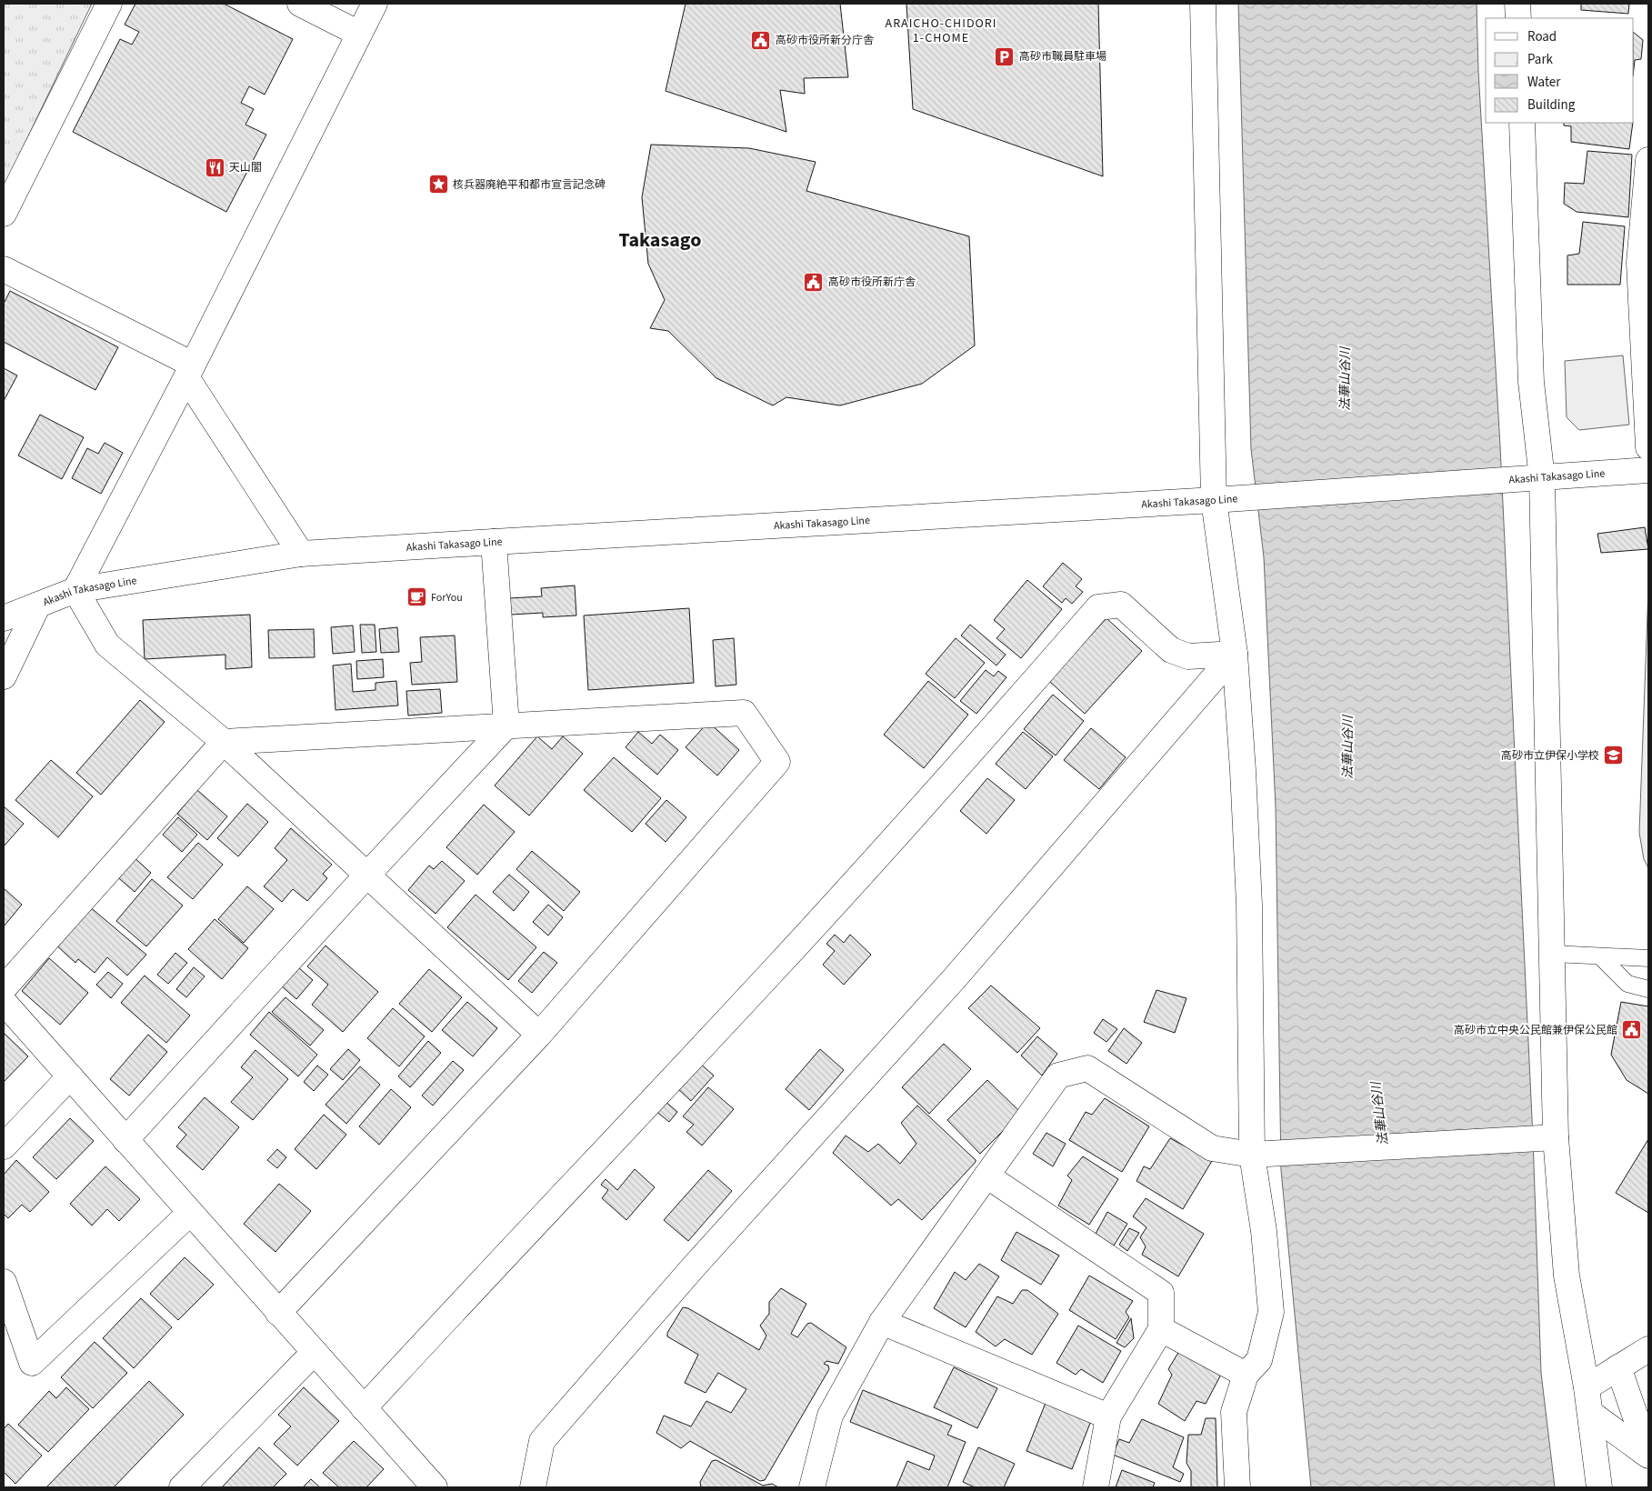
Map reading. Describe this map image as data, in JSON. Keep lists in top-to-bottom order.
{
  "streets": {
    "street": ["Akashi Takasago Line"]
  },
  "districts": ["ARAICHO-CHIDORI 1-CHOME", "Takasago"],
  "water": ["法華山谷川"],
  "places": {
    "public building": ["高砂市役所新分庁舎", "高砂市役所新庁舎", "高砂市立中央公民館兼伊保公民館"],
    "parking": ["高砂市職員駐車場"],
    "restaurant": ["天山閣"],
    "place": ["核兵器廃絶平和都市宣言記念碑"],
    "cafe": ["ForYou"],
    "school or university": ["高砂市立伊保小学校"]
  },
  "legend": [
    "Road",
    "Park",
    "Water",
    "Building"
  ]
}
